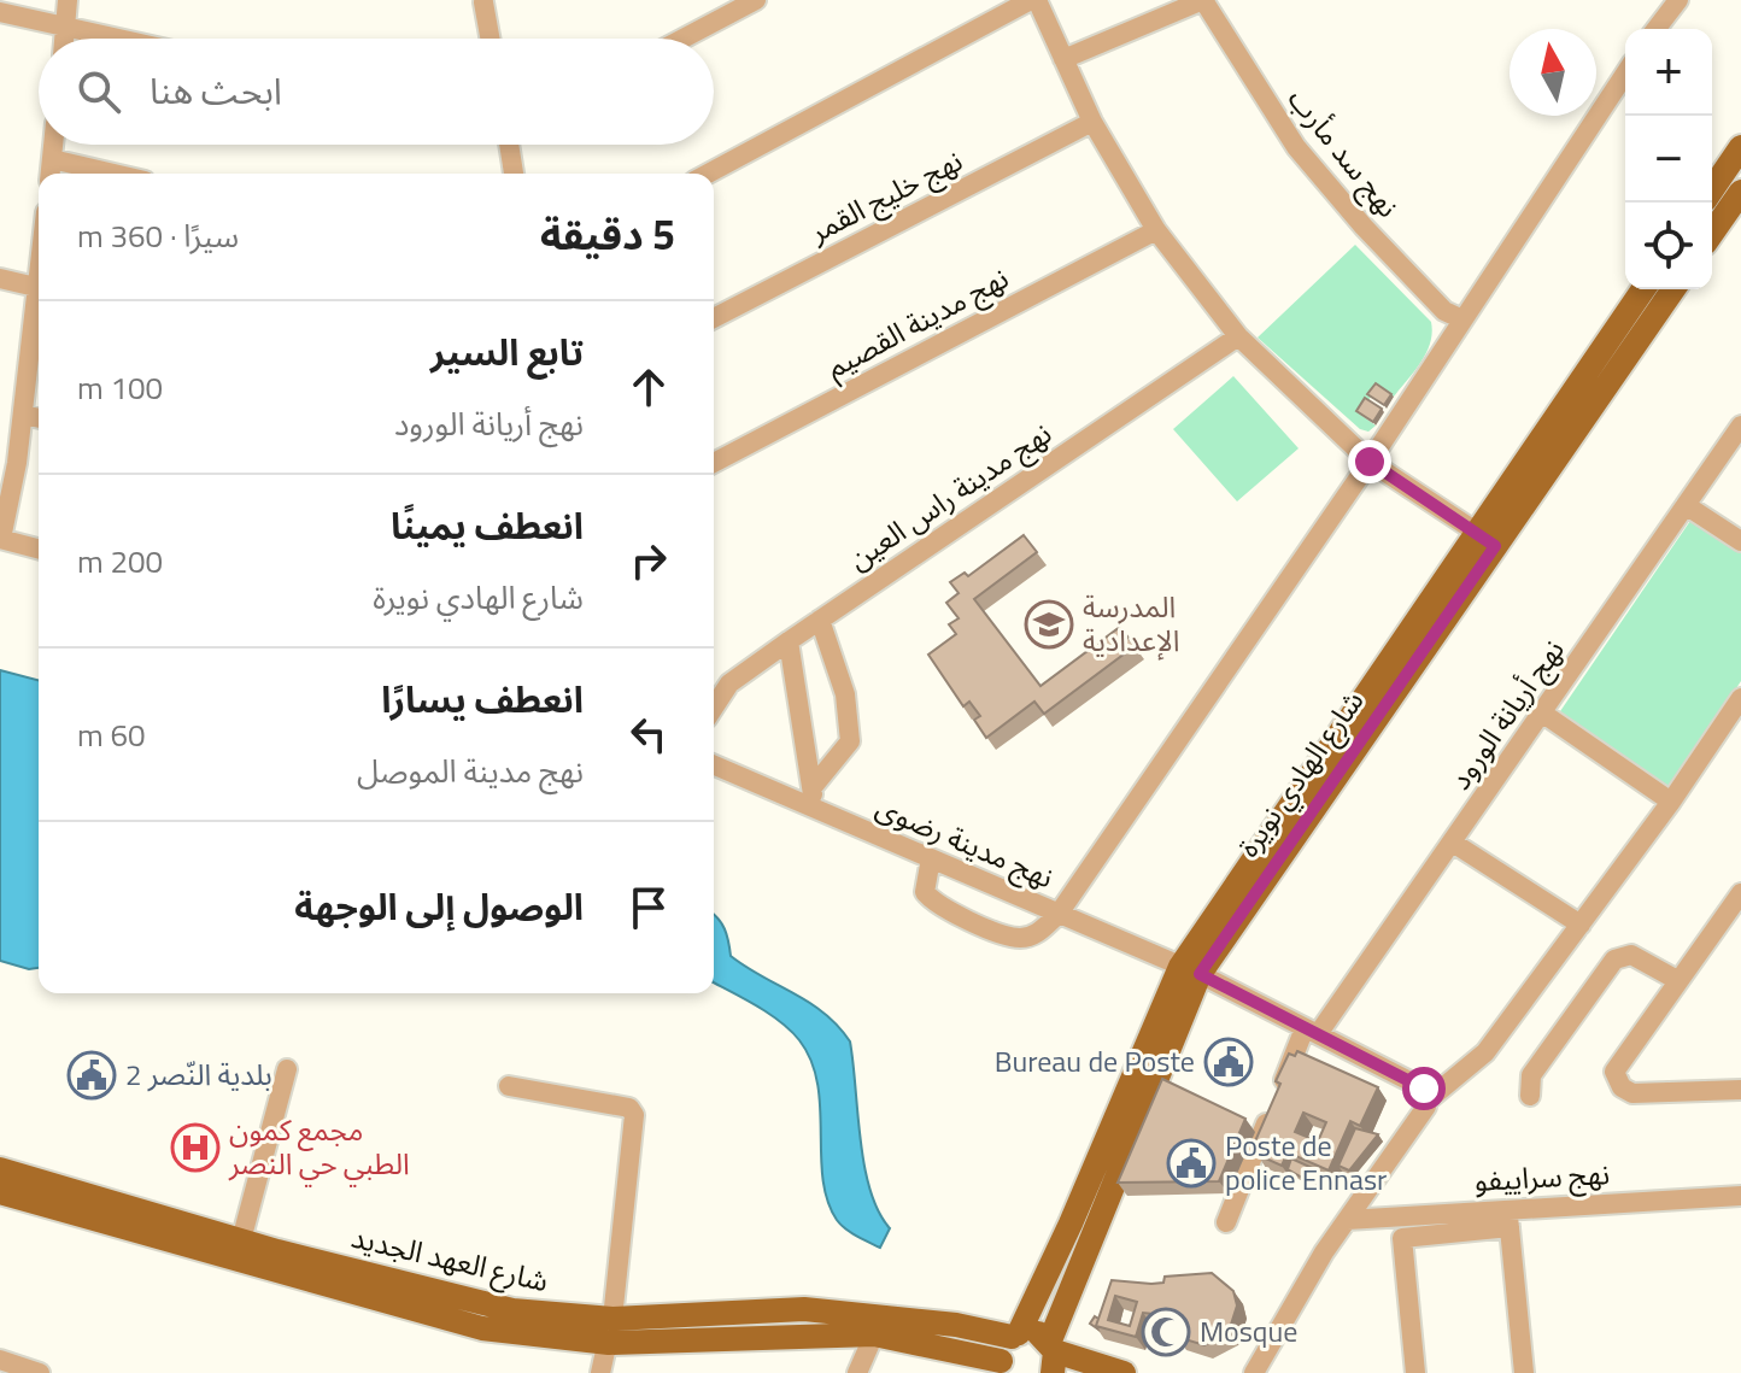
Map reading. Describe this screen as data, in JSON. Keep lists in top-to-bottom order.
{
  "streets": {
    "main road": ["شارع الهادي نويرة", "شارع العهد الجديد"],
    "street": [
      "نهج سد مأرب",
      "نهج خليج القمر",
      "نهج مدينة القصيم",
      "نهج مدينة راس العين",
      "نهج أريانة الورود",
      "نهج مدينة رضوى",
      "نهج سراييفو"
    ]
  },
  "crossings": [
    ["شارع الهادي نويرة", "نهج مدينة رضوى"],
    ["شارع الهادي نويرة", "شارع العهد الجديد"]
  ],
  "places": {
    "school or university": ["المدرسة الإعدادية"],
    "public building": ["Bureau de Poste", "بلدية النّصر 2", "Poste de police Ennasr"],
    "hospital": ["مجمع كمون الطبي حي النصر"],
    "mosque": ["Mosque"]
  },
  "north": "top",
  "page": {
    "map_buttons": ["+", "−"],
    "search": "ابحث هنا",
    "heading": ["5 دقيقة", "سيرًا · 360 m"],
    "list": [
      ["تابع السير", "نهج أريانة الورود", "100 m"],
      ["انعطف يمينًا", "شارع الهادي نويرة", "200 m"],
      ["انعطف يسارًا", "نهج مدينة الموصل", "60 m"],
      "الوصول إلى الوجهة"
    ]
  }
}
